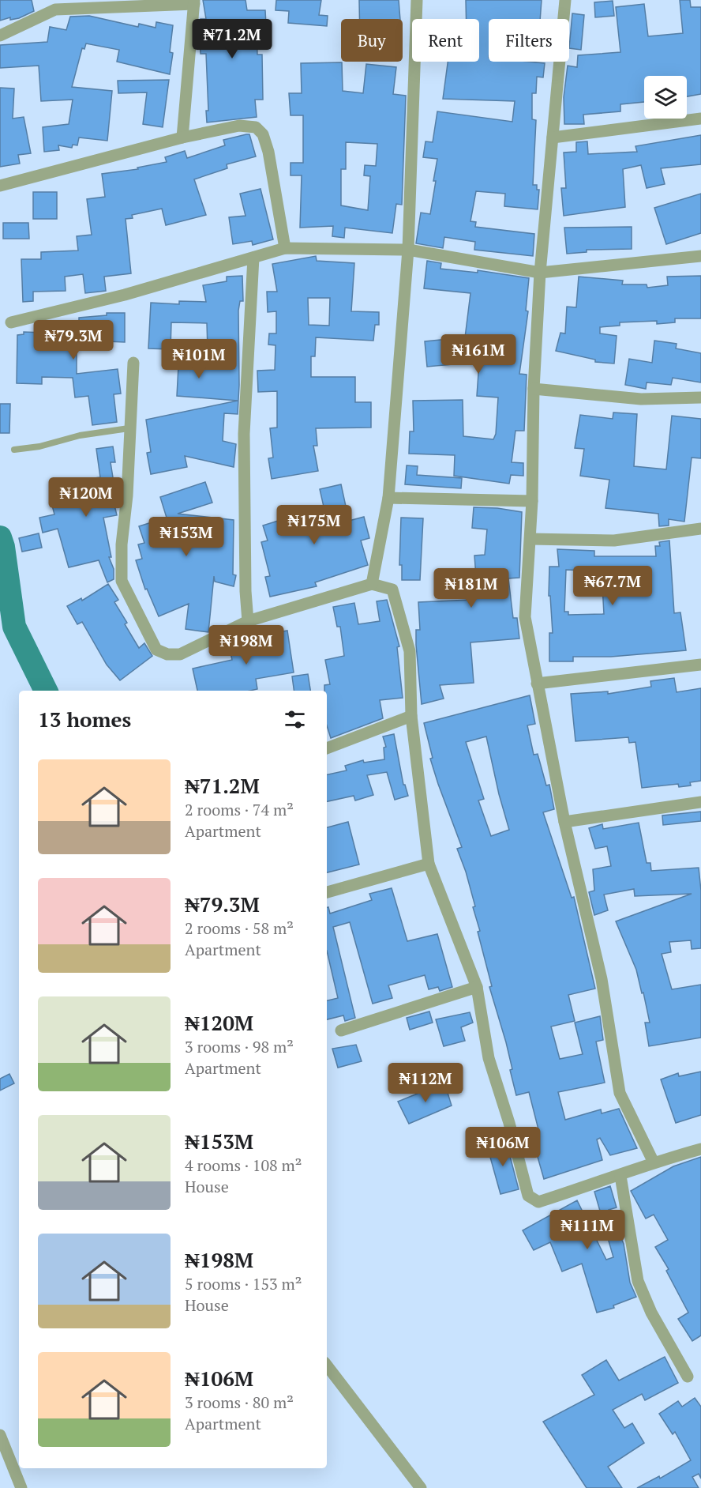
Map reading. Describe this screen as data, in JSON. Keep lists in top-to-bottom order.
{
  "page": {
    "price": [
      "₦71.2M",
      "₦79.3M",
      "₦161M",
      "₦101M",
      "₦120M",
      "₦175M",
      "₦153M",
      "₦67.7M",
      "₦181M",
      "₦198M",
      "₦112M",
      "₦106M",
      "₦111M"
    ],
    "chip": ["Buy", "Rent", "Filters"],
    "heading": "13 homes",
    "list": [
      {
        "name": "₦71.2M",
        "note": "2 rooms · 74 m² · Apartment"
      },
      {
        "name": "₦79.3M",
        "note": "2 rooms · 58 m² · Apartment"
      },
      {
        "name": "₦120M",
        "note": "3 rooms · 98 m² · Apartment"
      },
      {
        "name": "₦153M",
        "note": "4 rooms · 108 m² · House"
      },
      {
        "name": "₦198M",
        "note": "5 rooms · 153 m² · House"
      },
      {
        "name": "₦106M",
        "note": "3 rooms · 80 m² · Apartment"
      }
    ]
  }
}
